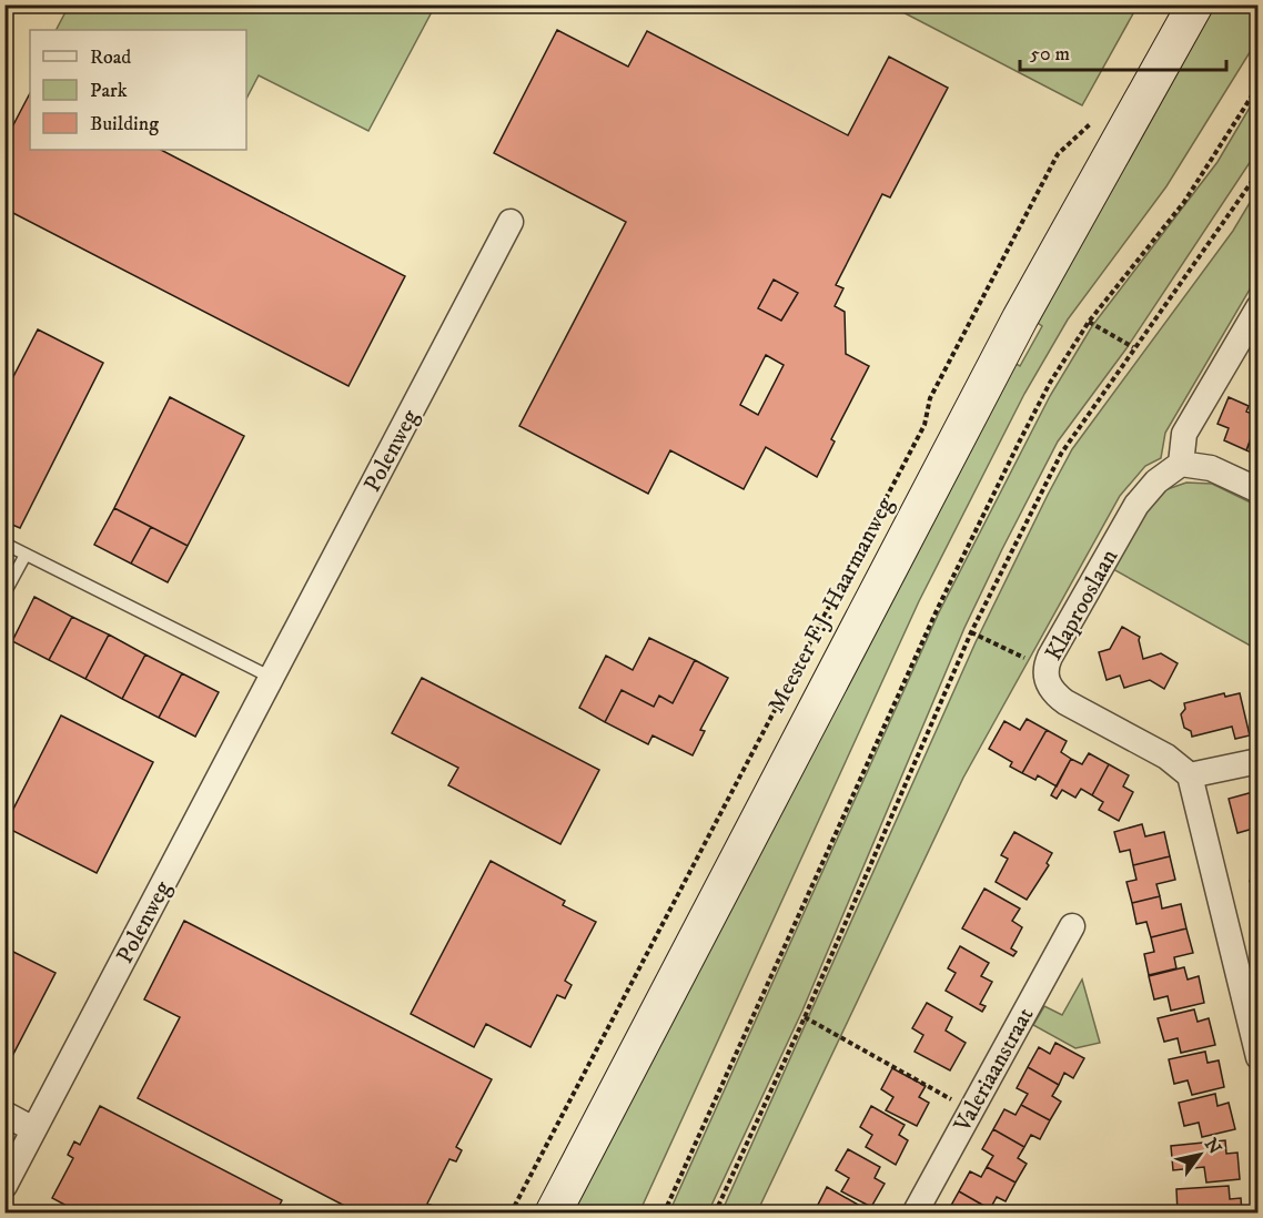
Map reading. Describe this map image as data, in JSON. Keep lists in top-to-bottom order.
{
  "streets": {
    "main road": ["Meester F.J. Haarmanweg"],
    "street": ["Polenweg", "Klaprooslaan", "Valeriaanstraat"]
  },
  "legend": ["Road", "Park", "Building"],
  "scale_bar": "50 m",
  "north": "top right"
}
